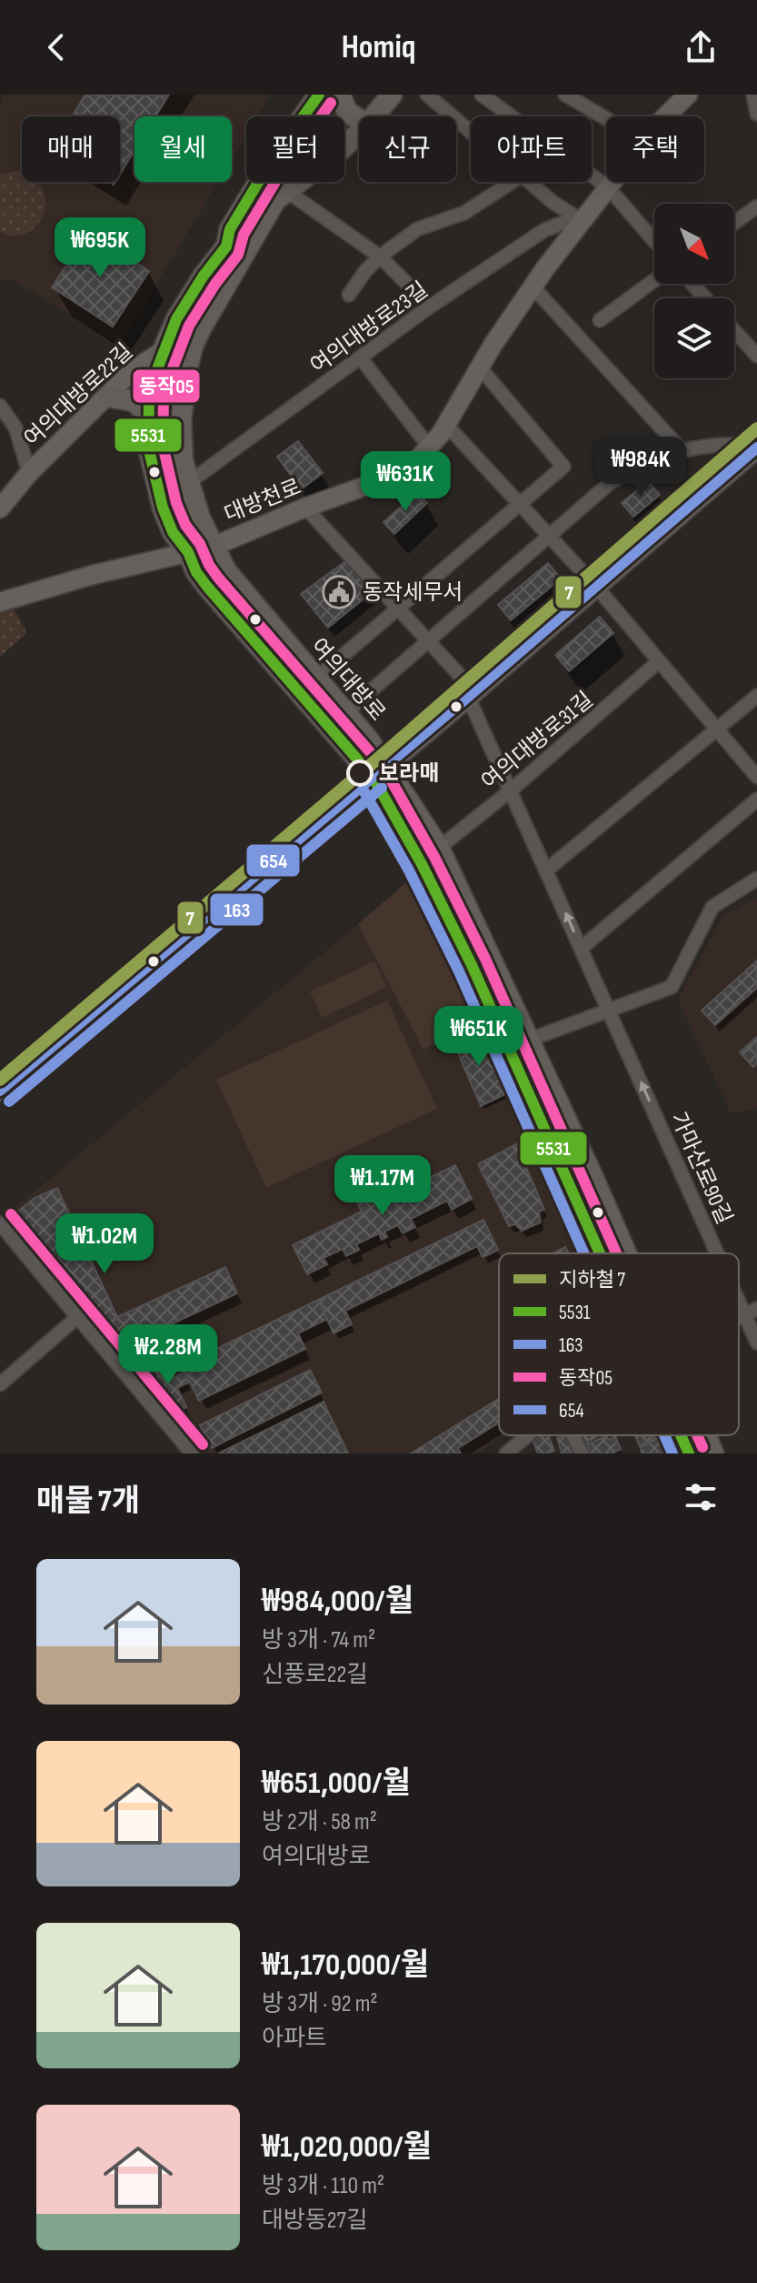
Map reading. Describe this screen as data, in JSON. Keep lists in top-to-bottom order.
{
  "streets": {
    "main road": ["여의대방로22길", "대방천로", "여의대방로"],
    "street": ["여의대방로23길", "여의대방로31길", "가마산로90길"]
  },
  "crossings": [
    ["여의대방로23길", "대방천로"],
    ["여의대방로23길", "여의대방로"],
    ["여의대방로22길", "여의대방로"],
    ["대방천로", "여의대방로"],
    ["대방천로", "가마산로90길"],
    ["여의대방로", "여의대방로31길"],
    ["여의대방로31길", "가마산로90길"]
  ],
  "one_way": ["가마산로90길"],
  "places": {
    "public building": ["동작세무서"],
    "other": ["보라매"]
  },
  "lines": [
    "transit line 5531",
    "transit line 동작05",
    "metro line 7",
    "transit line 654",
    "transit line 163"
  ],
  "legend": [
    "지하철 7",
    "5531",
    "163",
    "동작05",
    "654"
  ],
  "north": "bottom right",
  "page": {
    "header": "Homiq",
    "chip": [
      "매매",
      "월세",
      "필터",
      "신규",
      "아파트",
      "주택"
    ],
    "price": [
      "₩695K",
      "₩984K",
      "₩631K",
      "₩651K",
      "₩1.17M",
      "₩1.02M",
      "₩2.28M"
    ],
    "heading": "매물 7개",
    "list": [
      {
        "name": "₩984,000/월",
        "note": "방 3개 · 74 m² · 신풍로22길"
      },
      {
        "name": "₩651,000/월",
        "note": "방 2개 · 58 m² · 여의대방로"
      },
      {
        "name": "₩1,170,000/월",
        "note": "방 3개 · 92 m² · 아파트"
      },
      {
        "name": "₩1,020,000/월",
        "note": "방 3개 · 110 m² · 대방동27길"
      }
    ]
  }
}
